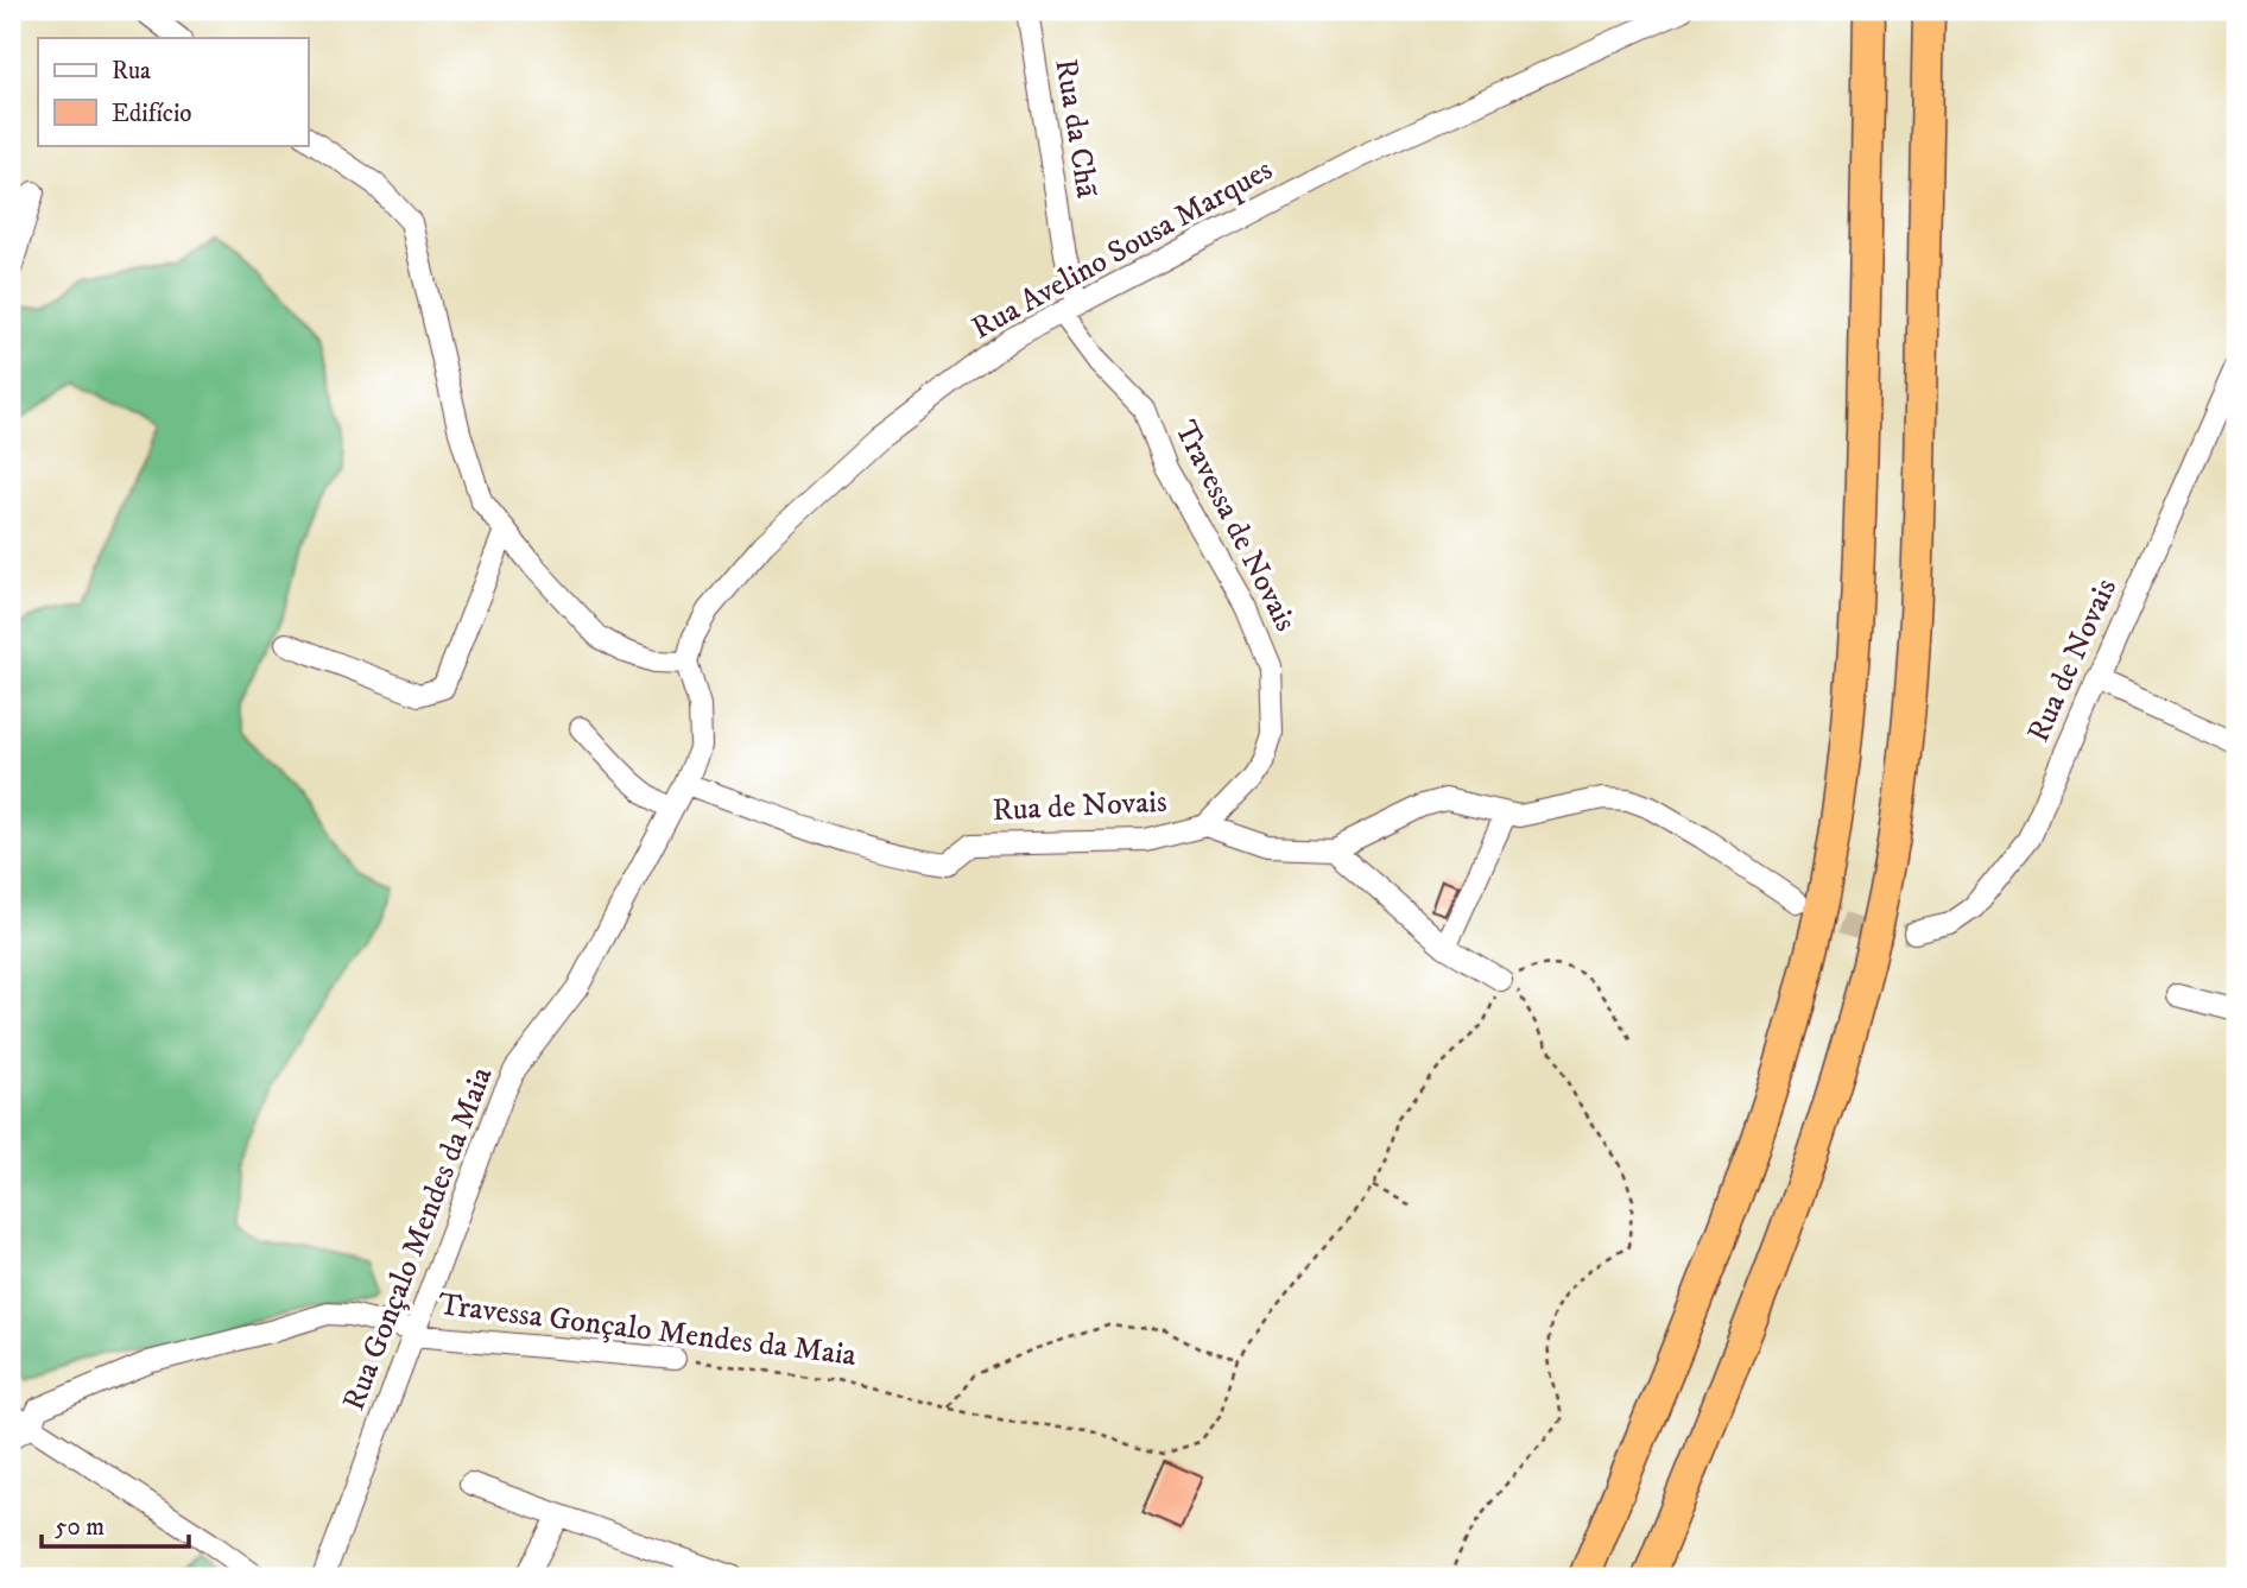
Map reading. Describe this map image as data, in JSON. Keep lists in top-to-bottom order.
{
  "streets": {
    "street": [
      "Rua da Chã",
      "Rua Avelino Sousa Marques",
      "Travessa de Novais",
      "Rua de Novais",
      "Rua Gonçalo Mendes da Maia",
      "Travessa Gonçalo Mendes da Maia"
    ]
  },
  "crossings": [
    ["Rua da Chã", "Rua Avelino Sousa Marques"],
    ["Rua da Chã", "Travessa de Novais"],
    ["Rua Avelino Sousa Marques", "Travessa de Novais"],
    ["Rua Avelino Sousa Marques", "Rua Gonçalo Mendes da Maia"],
    ["Travessa de Novais", "Rua de Novais"],
    ["Rua de Novais", "Rua Gonçalo Mendes da Maia"],
    ["Rua Gonçalo Mendes da Maia", "Travessa Gonçalo Mendes da Maia"]
  ],
  "legend": ["Rua", "Edifício"],
  "scale_bar": "50 m"
}
